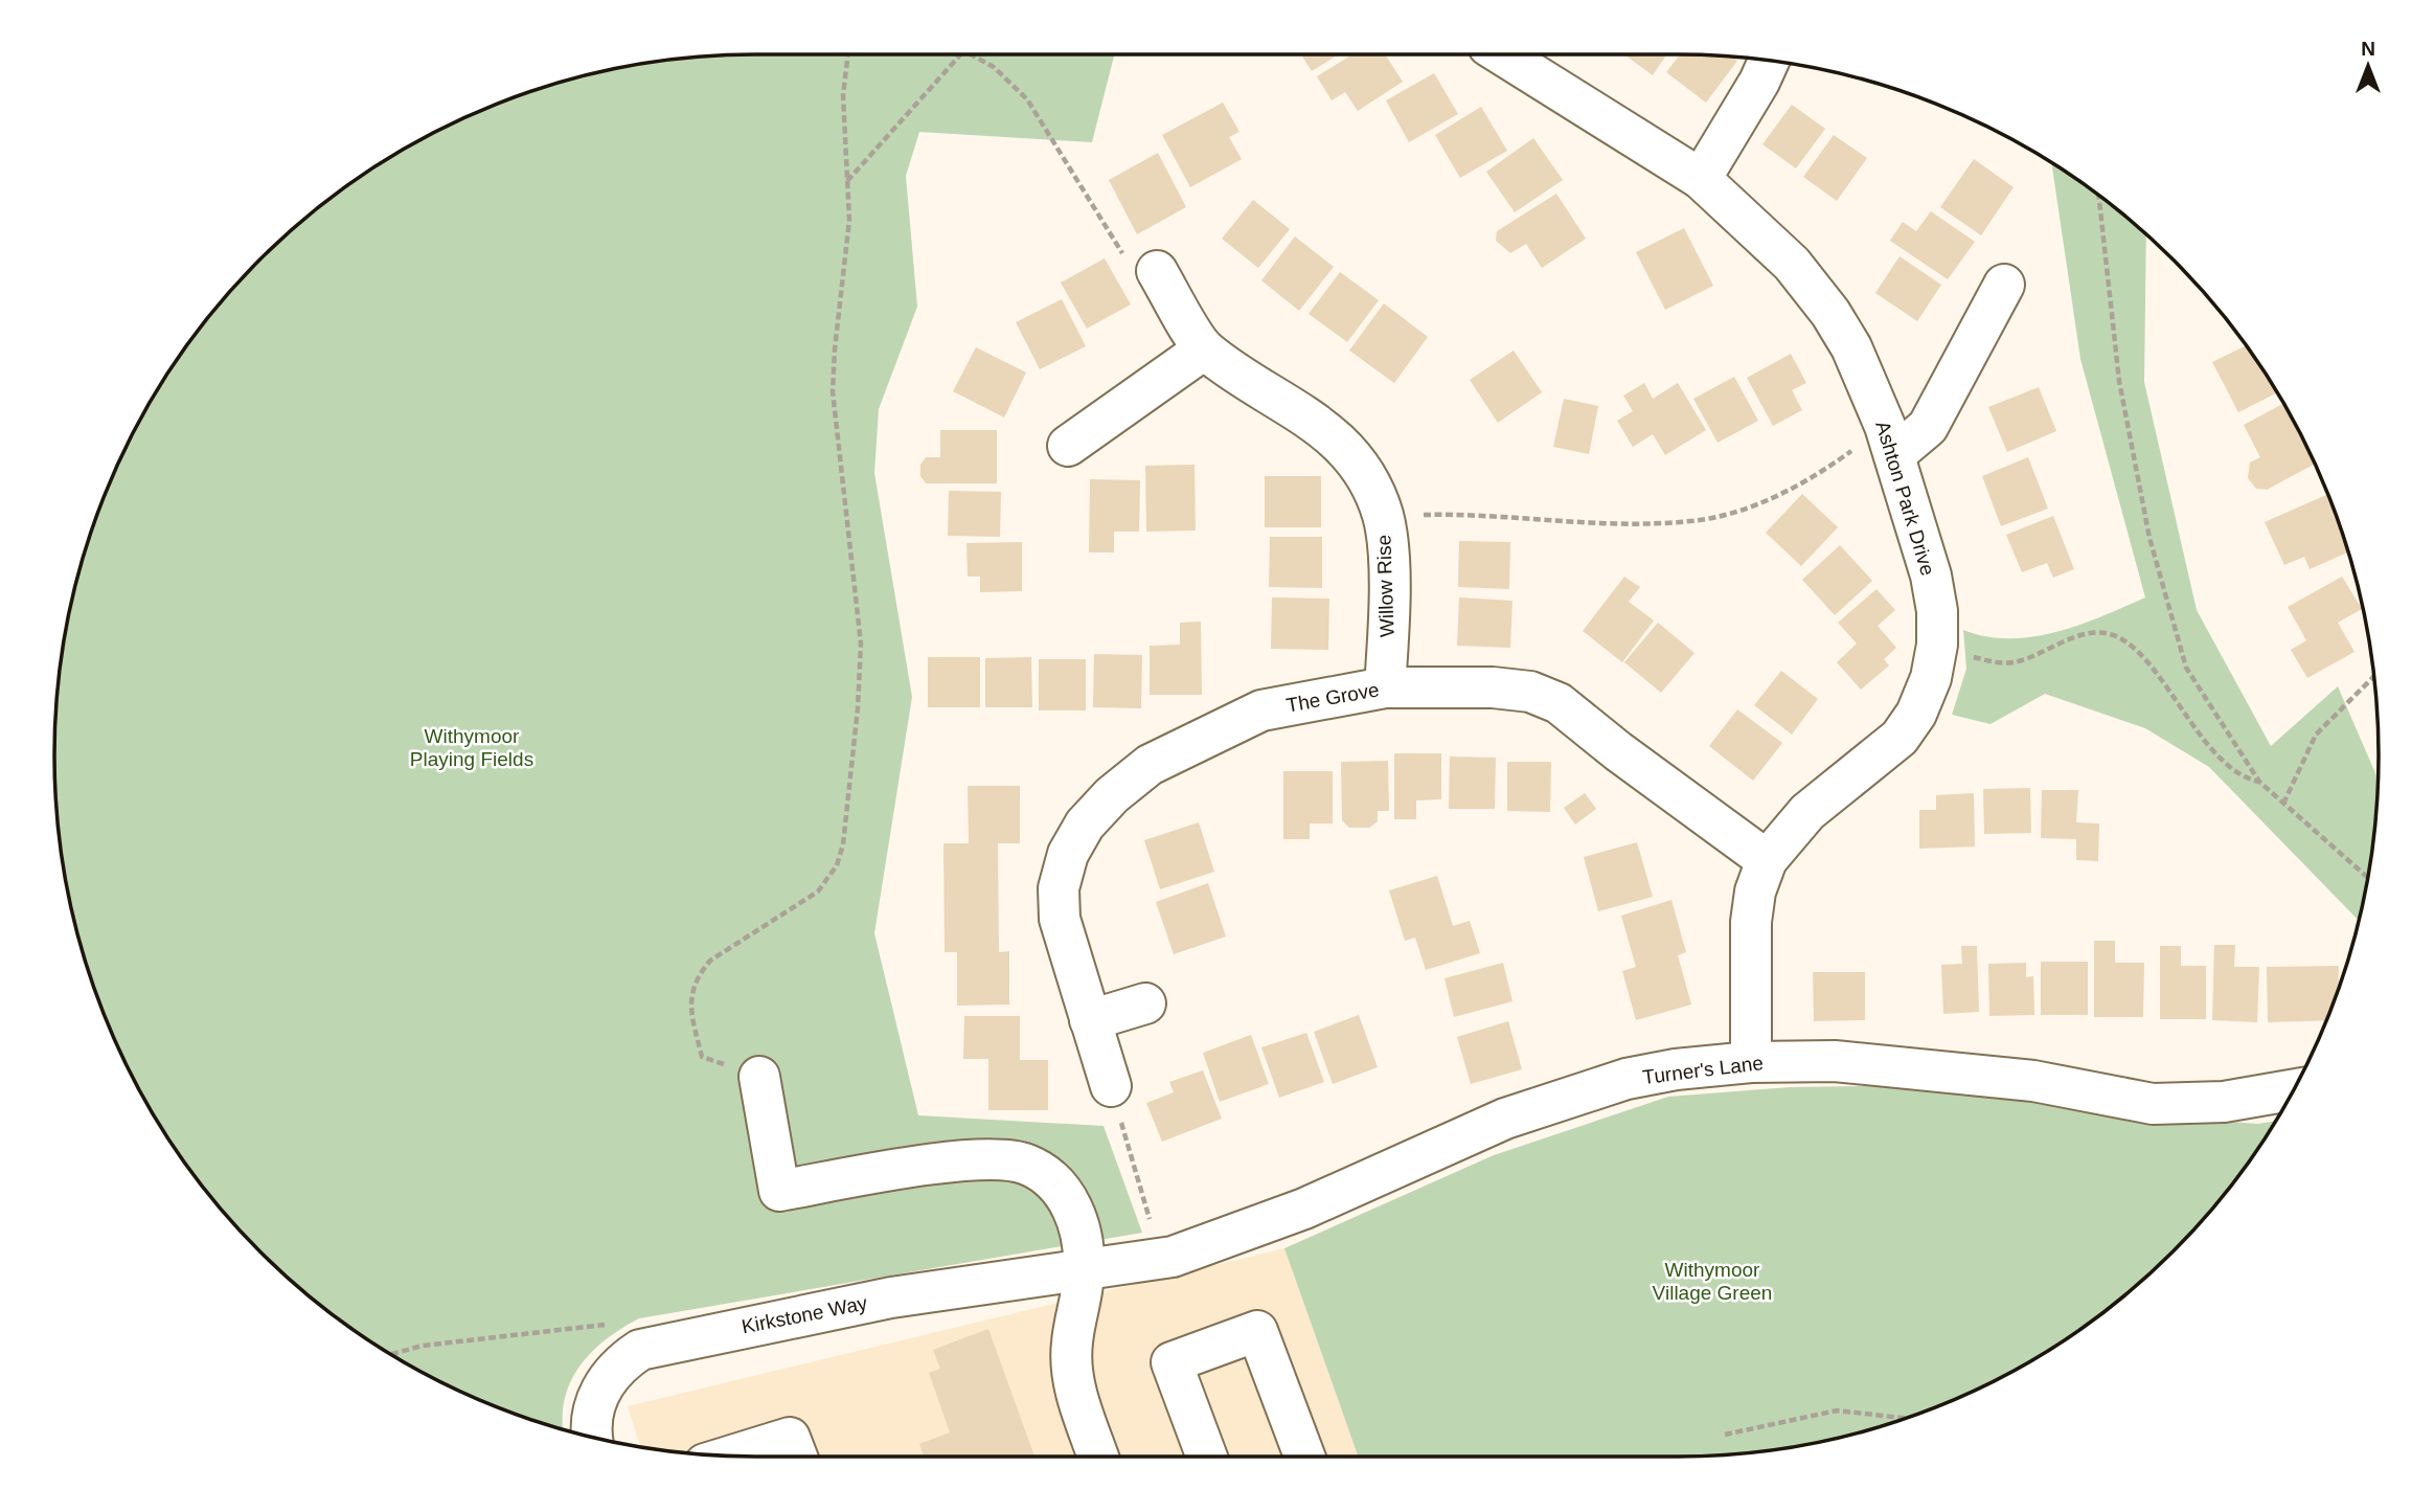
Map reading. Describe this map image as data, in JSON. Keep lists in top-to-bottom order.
{
  "streets": {
    "street": [
      "Ashton Park Drive",
      "Willow Rise",
      "The Grove",
      "Turner's Lane",
      "Kirkstone Way"
    ]
  },
  "crossings": [
    ["Ashton Park Drive", "The Grove"],
    ["Ashton Park Drive", "Turner's Lane"],
    ["Willow Rise", "The Grove"],
    ["Turner's Lane", "Kirkstone Way"]
  ],
  "parks": ["Withymoor Playing Fields", "Withymoor Village Green"],
  "north": "top"
}
